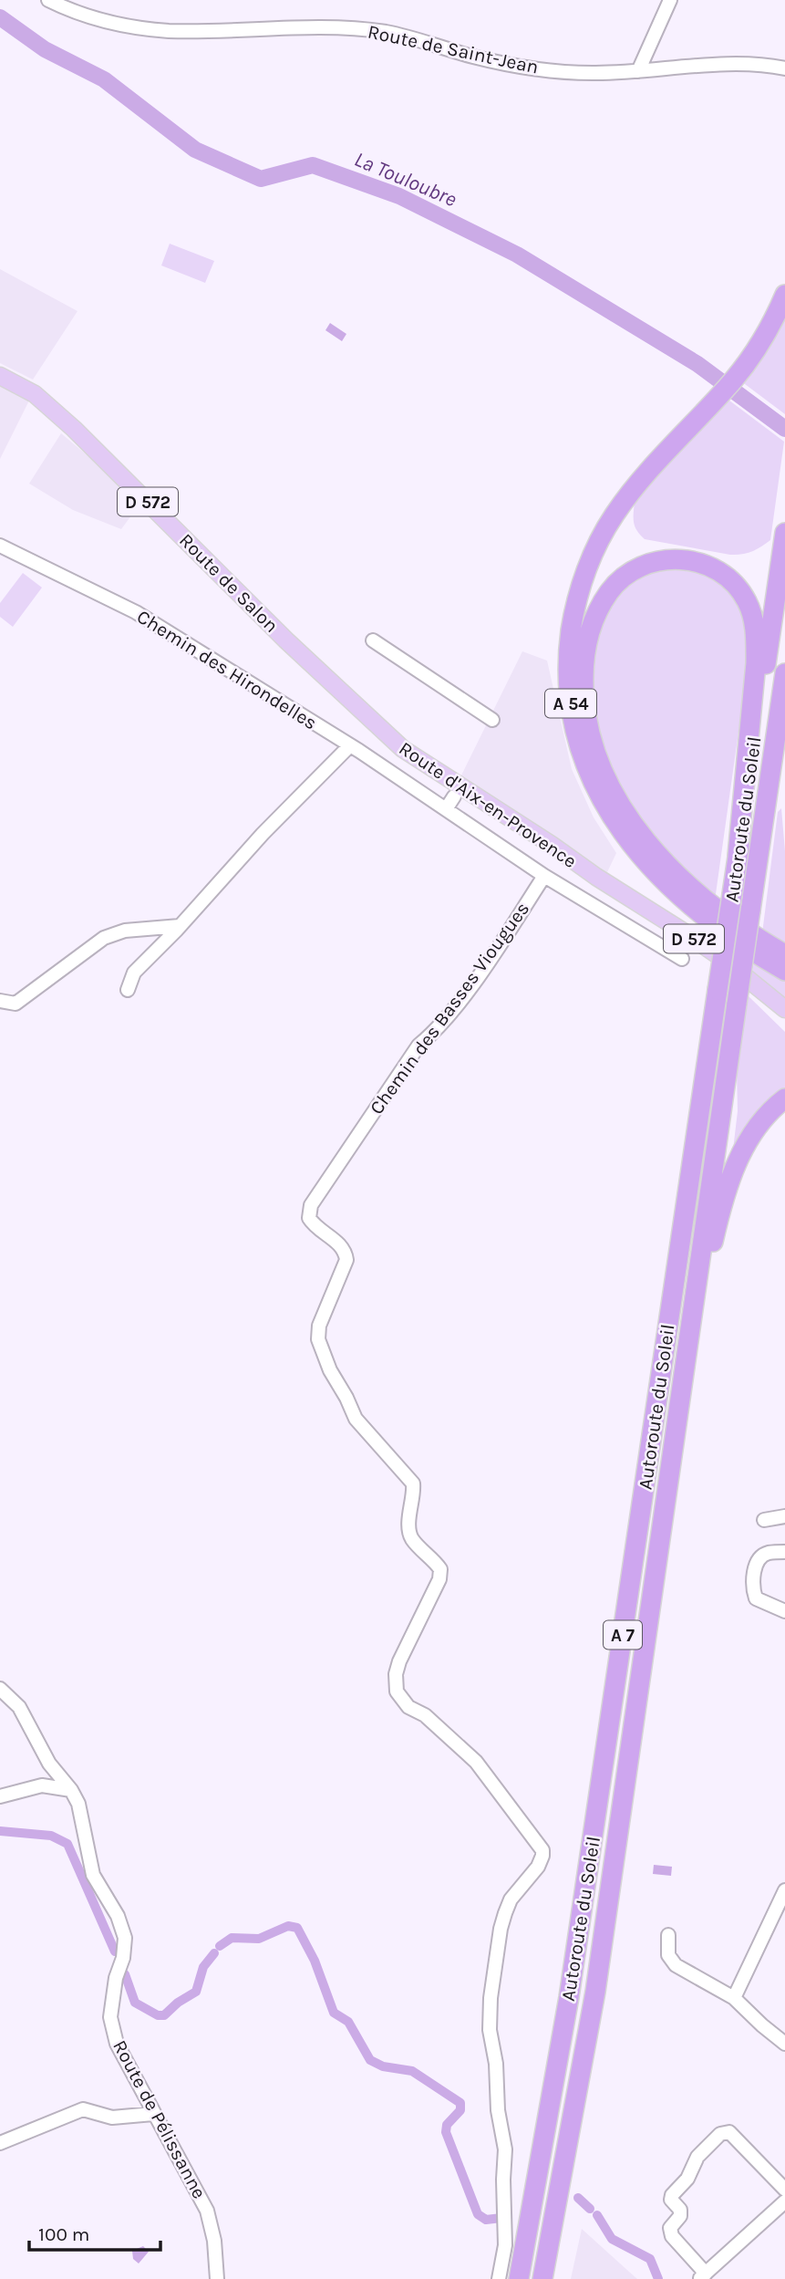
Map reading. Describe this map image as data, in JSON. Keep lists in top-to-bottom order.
{
  "streets": {
    "highway": ["A 54", "Autoroute du Soleil", "A 7"],
    "main road": ["D 572", "Route de Salon", "Route d'Aix-en-Provence"],
    "street": [
      "Route de Saint-Jean",
      "Chemin des Hirondelles",
      "Chemin des Basses Viougues",
      "Route de Pélissanne"
    ]
  },
  "crossings": [
    ["Route de Salon", "Route d'Aix-en-Provence"],
    ["Chemin des Hirondelles", "Route d'Aix-en-Provence"],
    ["Chemin des Hirondelles", "Chemin des Basses Viougues"],
    ["A 54", "Autoroute du Soleil"]
  ],
  "water": ["La Touloubre"],
  "scale_bar": "100 m"
}
